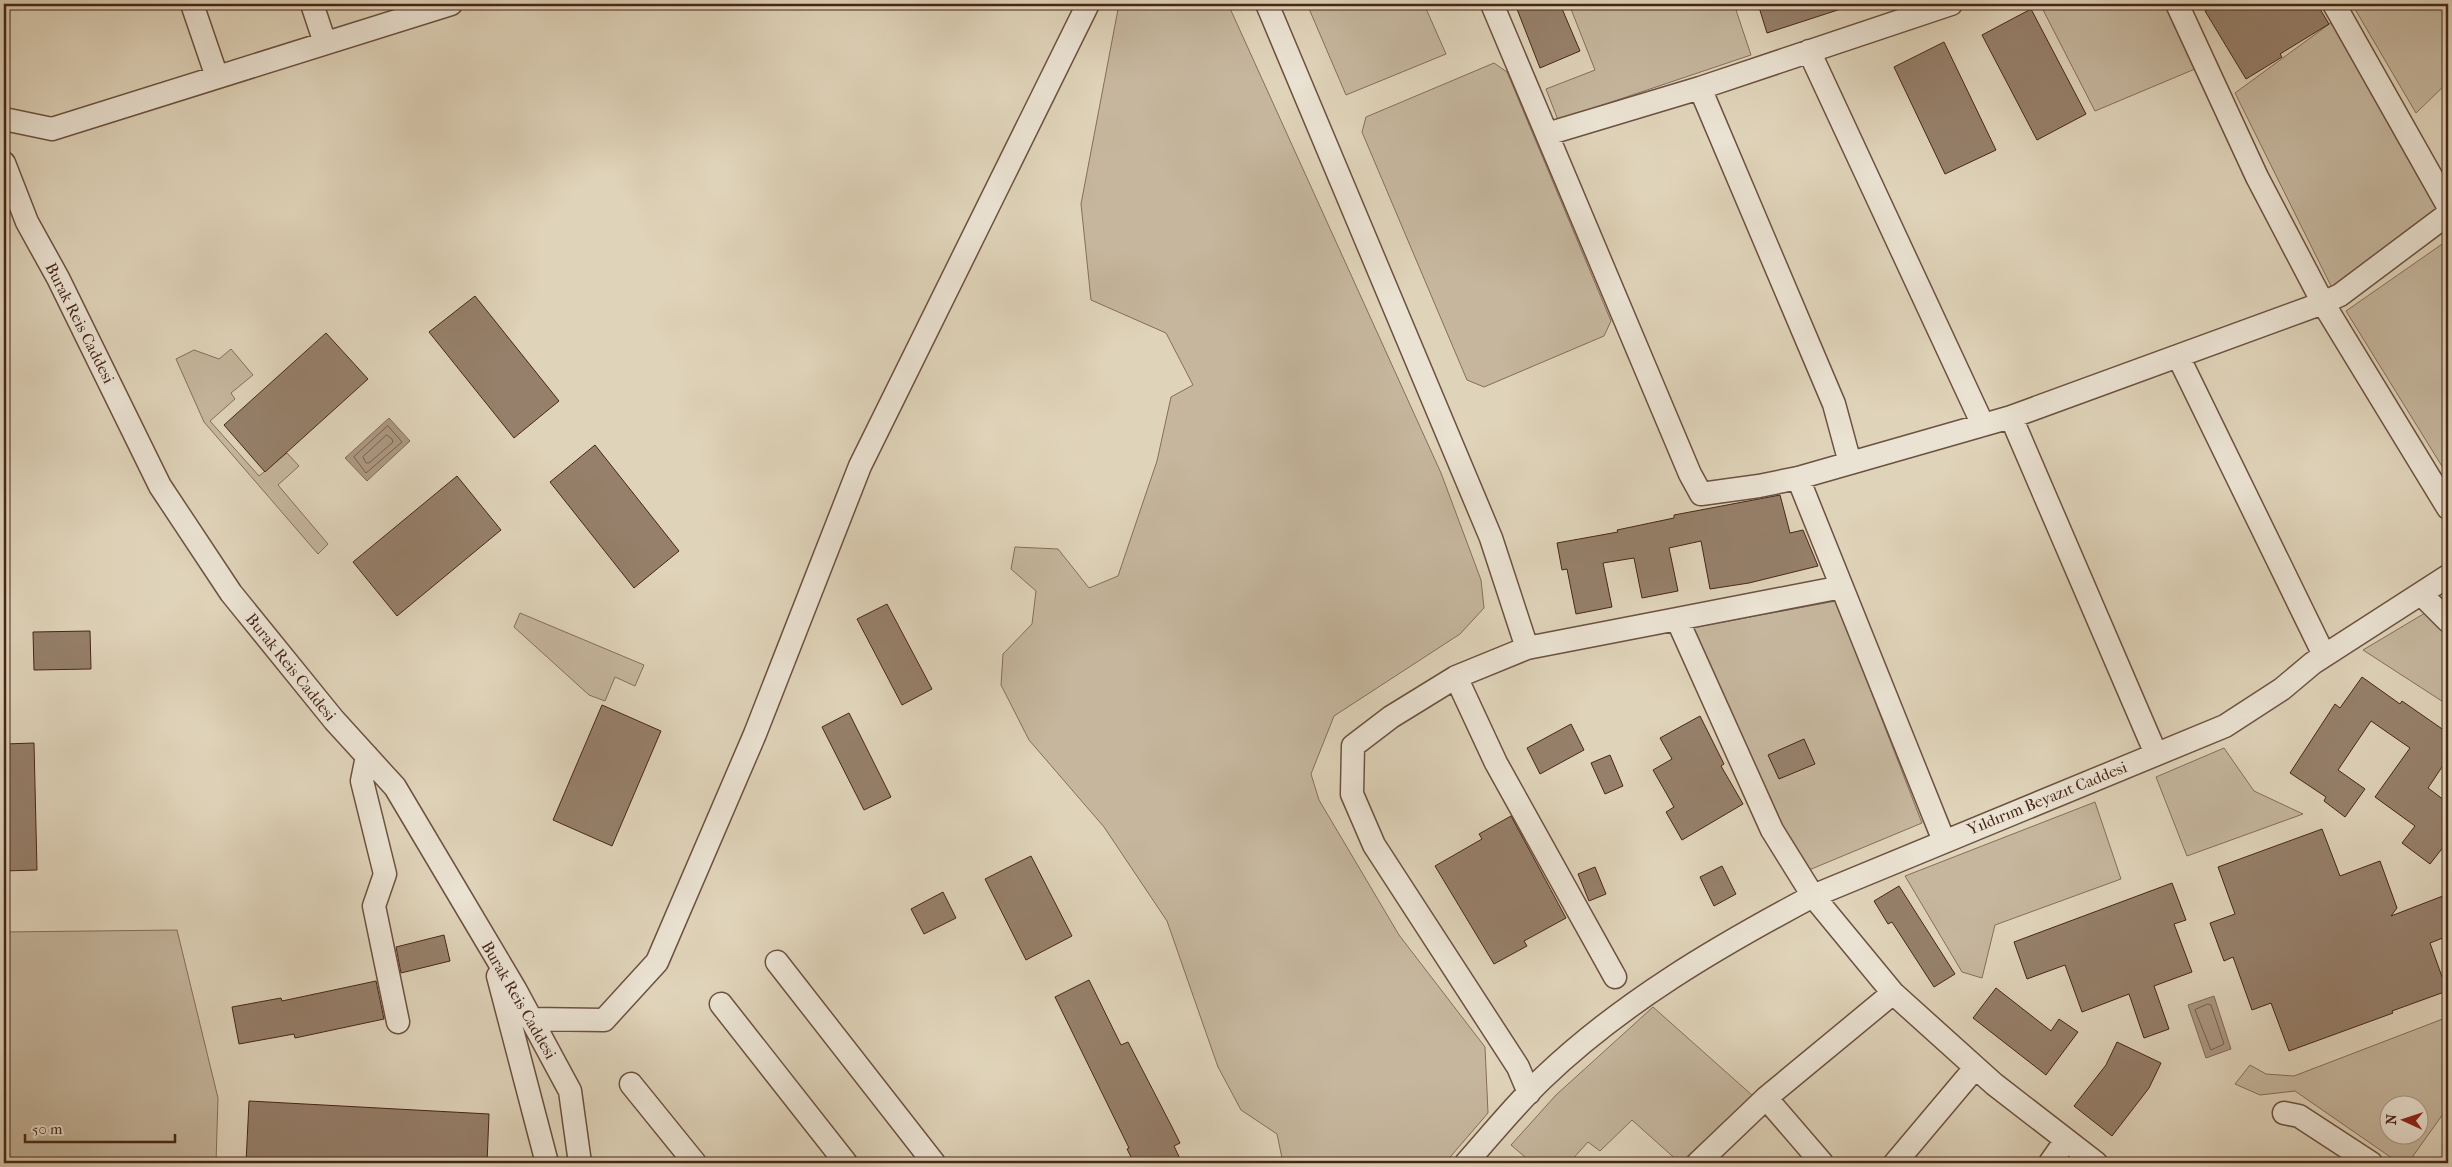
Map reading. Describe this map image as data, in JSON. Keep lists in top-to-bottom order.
{
  "streets": {
    "street": ["Burak Reis Caddesi", "Yıldırım Beyazıt Caddesi"]
  },
  "scale_bar": "50 m",
  "north": "left"
}
